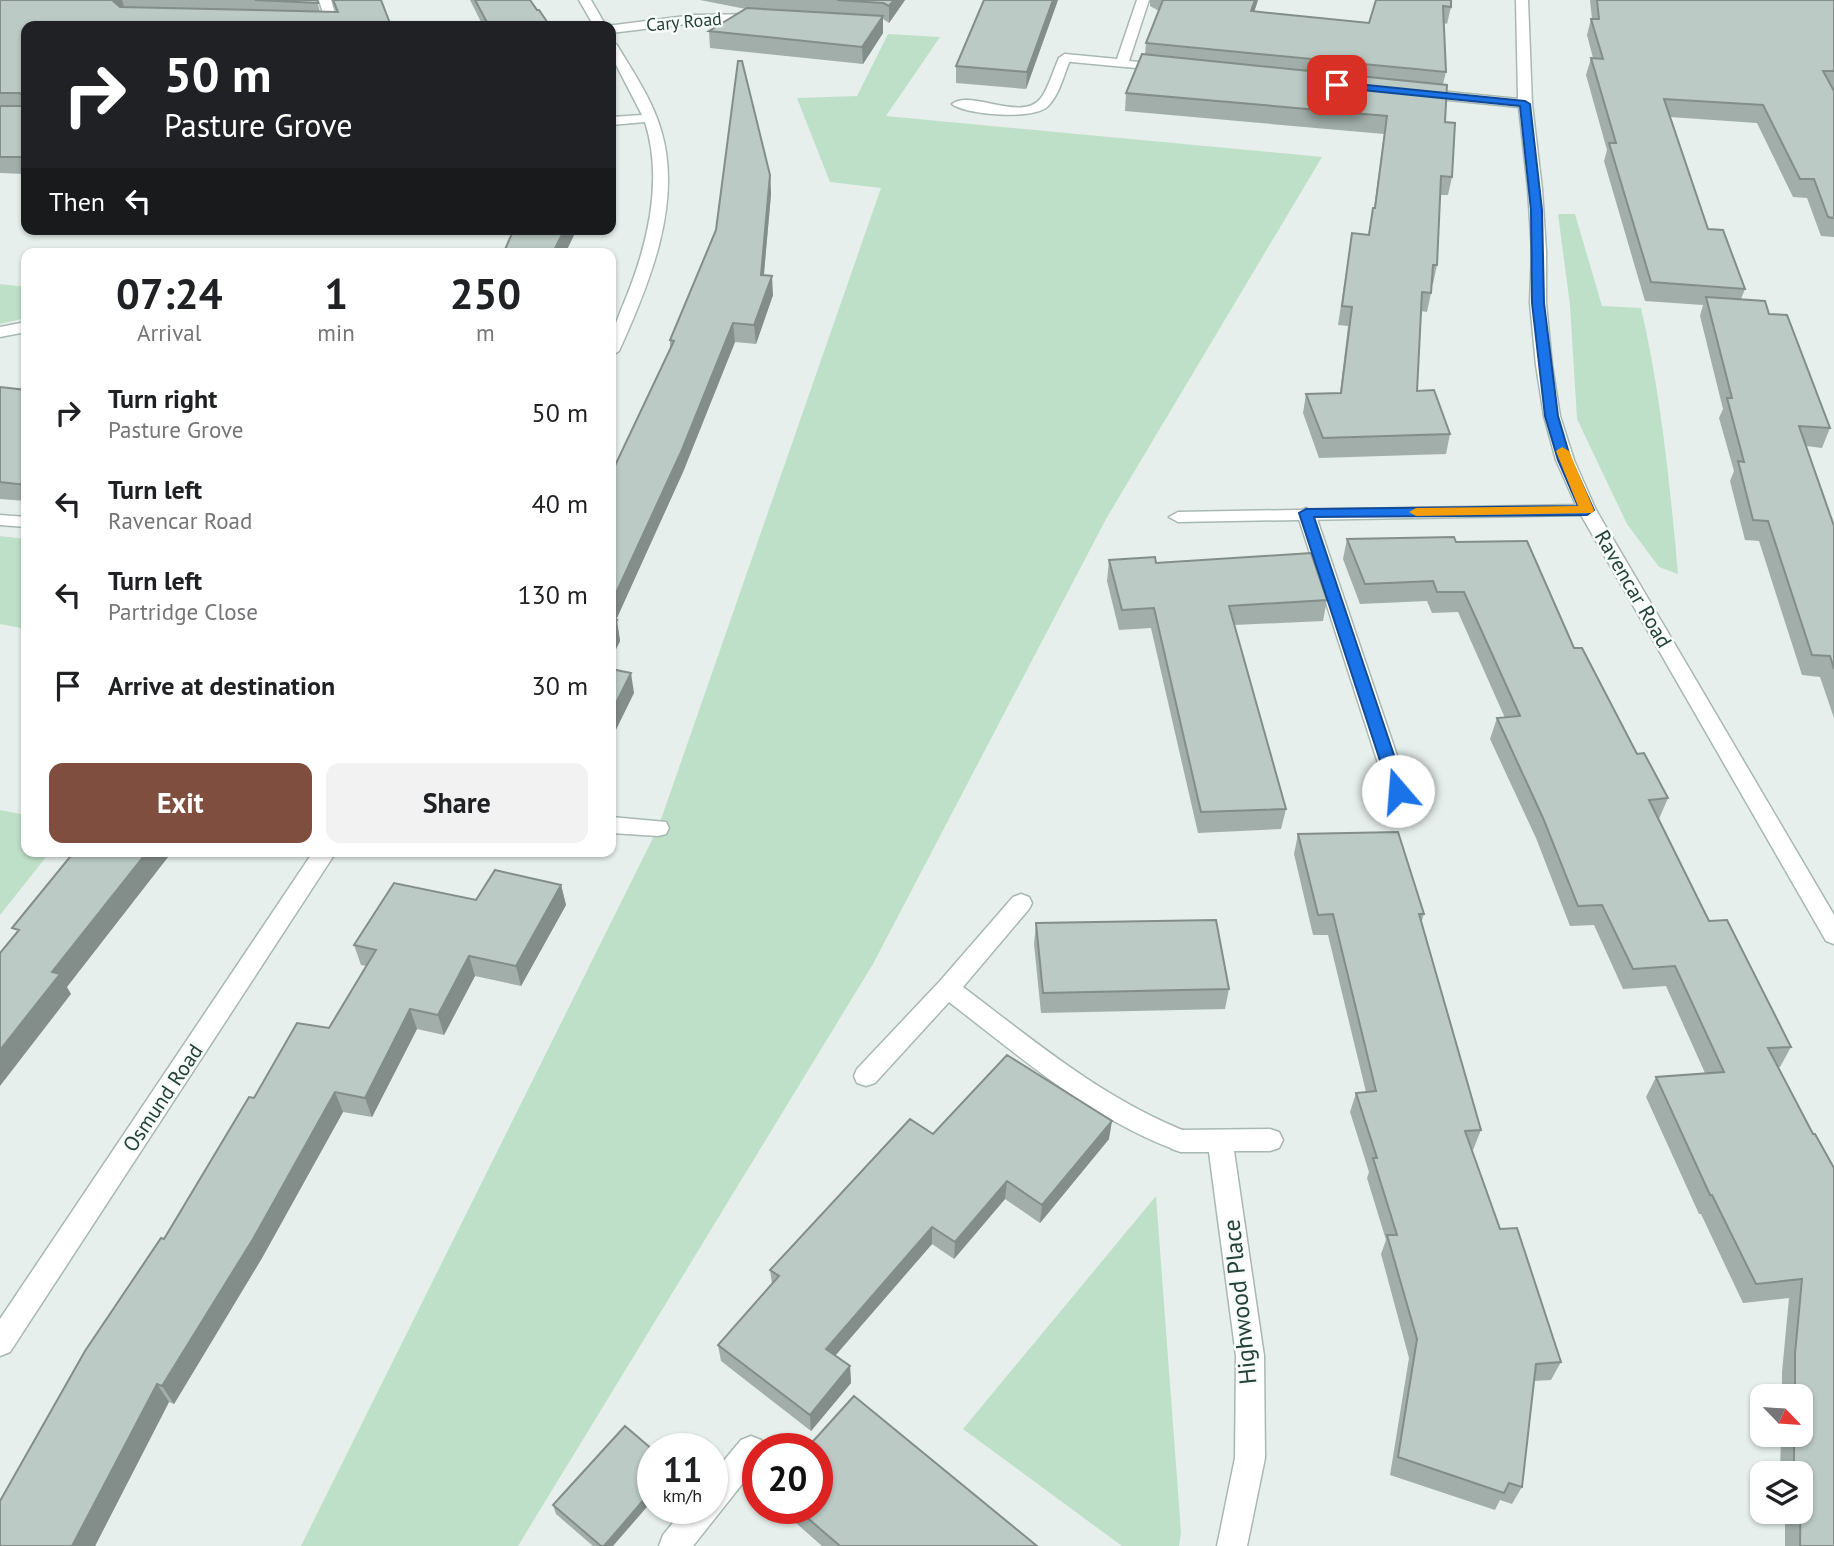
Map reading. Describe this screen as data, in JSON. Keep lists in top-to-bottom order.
{
  "streets": {
    "street": [
      "Cary Road",
      "Ravencar Road",
      "Osmund Road",
      "Highwood Place"
    ]
  },
  "north": "bottom right",
  "page": {
    "turn": ["50 m", "Pasture Grove"],
    "then": "Then",
    "eta": [
      "07:24",
      "Arrival",
      "1",
      "min",
      "250",
      "m"
    ],
    "list": [
      {
        "name": "Turn right",
        "note": "Pasture Grove",
        "value": "50 m"
      },
      {
        "name": "Turn left",
        "note": "Ravencar Road",
        "value": "40 m"
      },
      {
        "name": "Turn left",
        "note": "Partridge Close",
        "value": "130 m"
      },
      {
        "name": "Arrive at destination",
        "value": "30 m"
      }
    ],
    "buttons": ["Exit", "Share"],
    "speed": "11 km/h",
    "limit": "20"
  }
}
